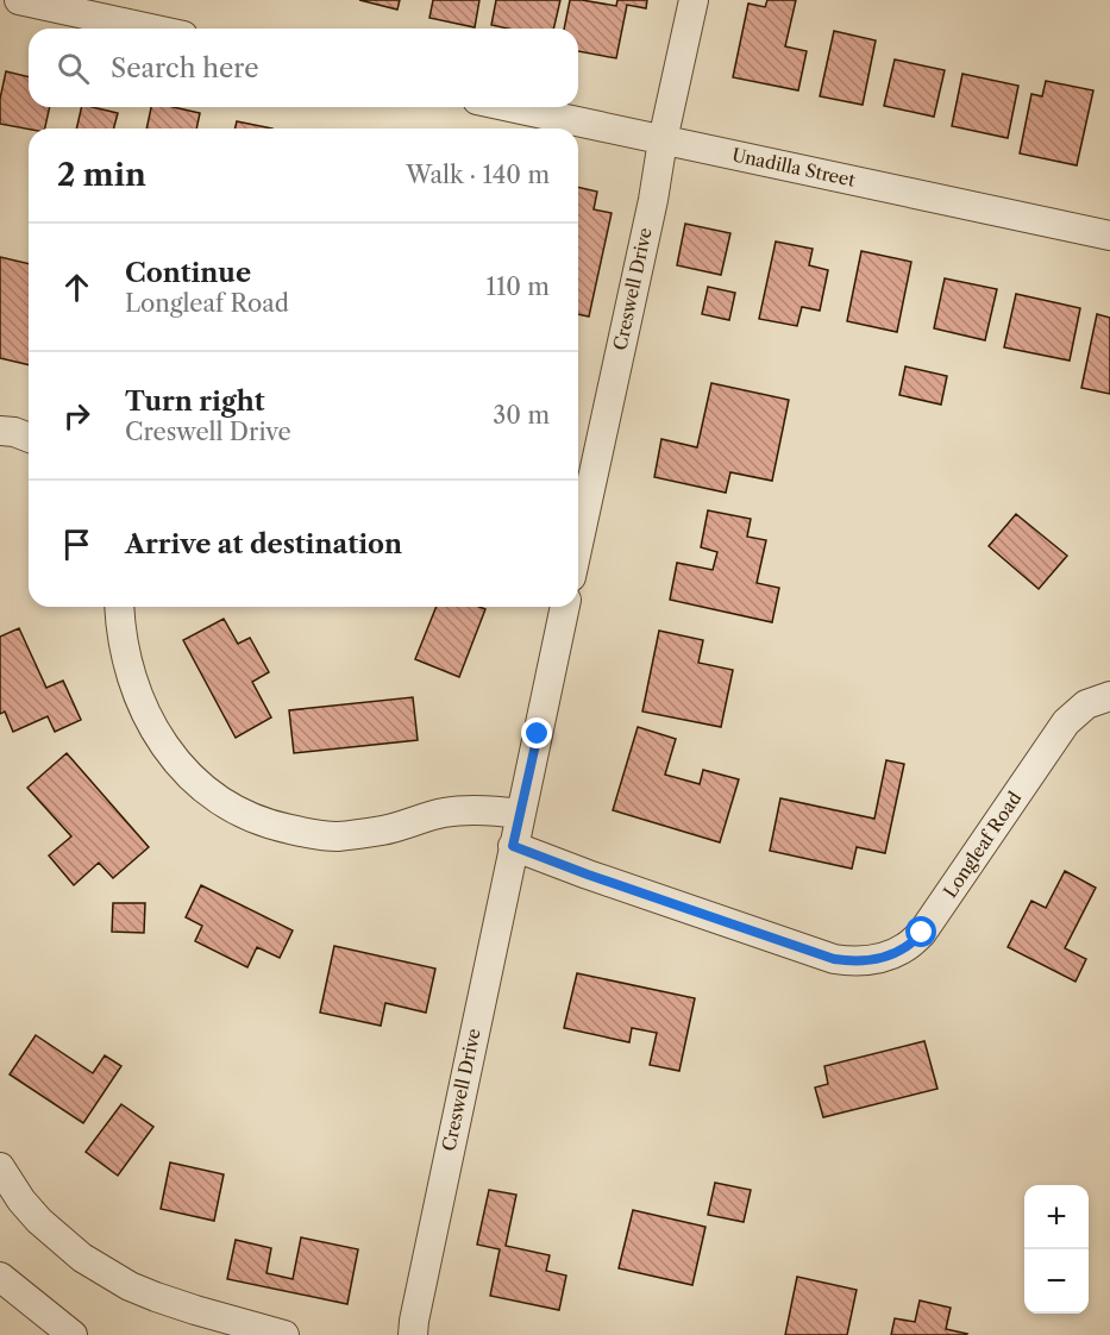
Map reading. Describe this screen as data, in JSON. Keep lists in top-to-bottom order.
{
  "streets": {
    "street": ["Unadilla Street", "Creswell Drive", "Longleaf Road"]
  },
  "crossings": [
    ["Unadilla Street", "Creswell Drive"],
    ["Creswell Drive", "Longleaf Road"]
  ],
  "page": {
    "search": "Search here",
    "heading": ["2 min", "Walk · 140 m"],
    "list": [
      ["Continue", "Longleaf Road", "110 m"],
      ["Turn right", "Creswell Drive", "30 m"],
      "Arrive at destination"
    ],
    "map_buttons": ["+", "−"]
  }
}
